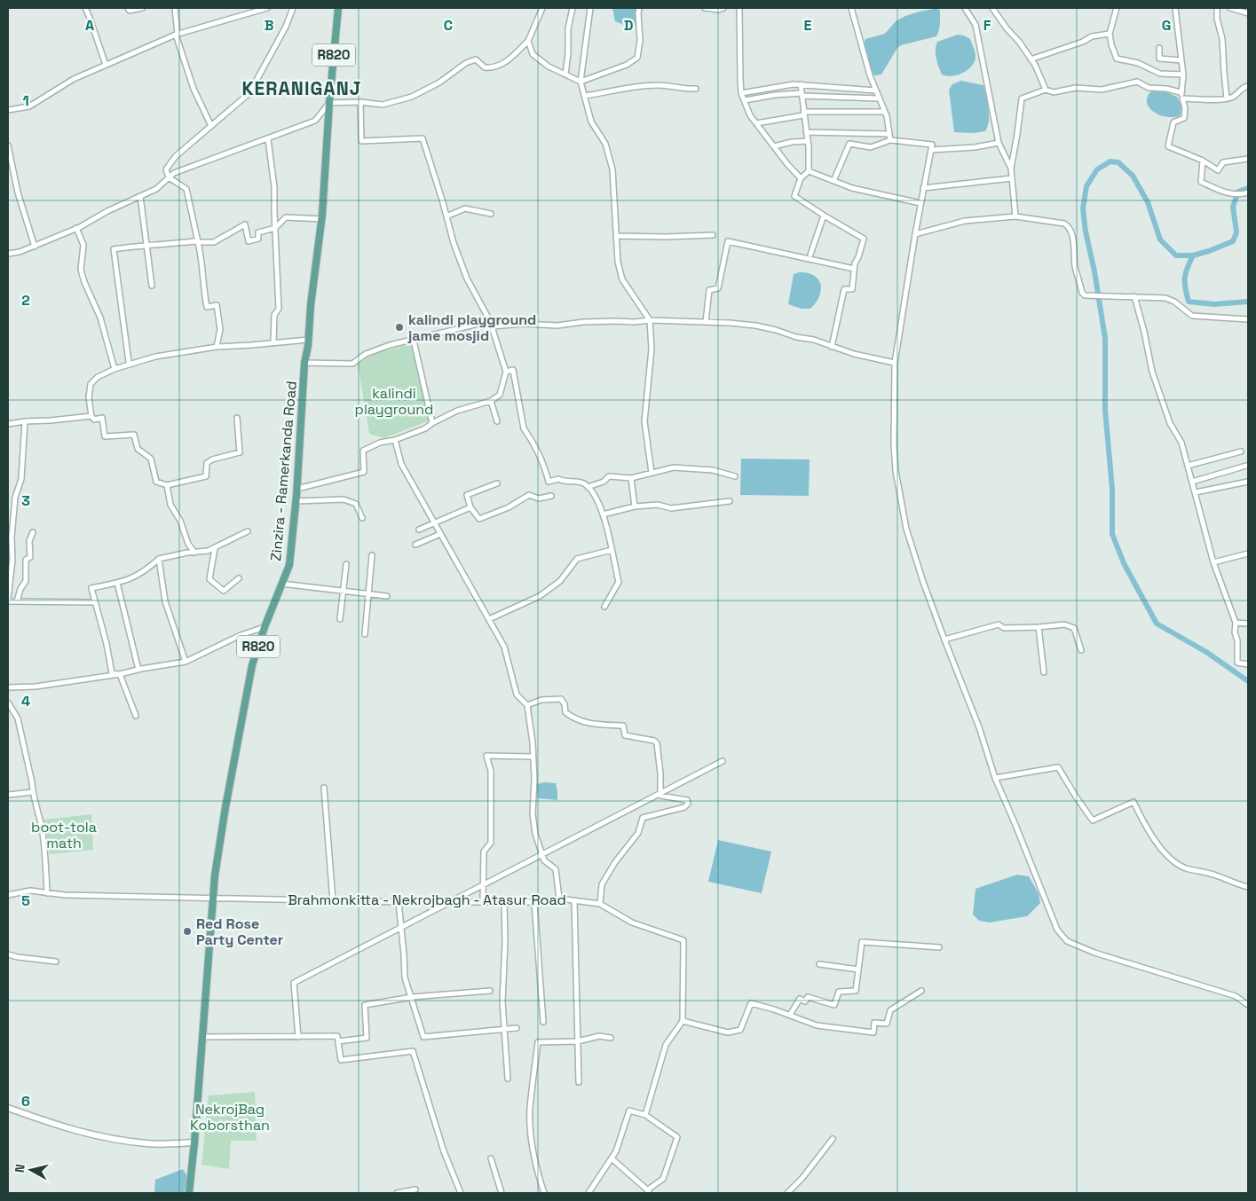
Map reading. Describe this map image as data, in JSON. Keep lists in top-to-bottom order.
{
  "streets": {
    "main road": ["R820", "Zinzira - Ramerkanda Road"],
    "street": ["Brahmonkitta - Nekrojbagh - Atasur Road"]
  },
  "crossings": [
    ["Zinzira - Ramerkanda Road", "Brahmonkitta - Nekrojbagh - Atasur Road"]
  ],
  "districts": ["KERANIGANJ"],
  "parks": ["kalindi playground", "boot-tola math", "NekrojBag Koborsthan"],
  "places": ["kalindi playground jame mosjid", "Red Rose Party Center"],
  "north": "left",
  "grid": {
    "columns": [
      "A",
      "B",
      "C",
      "D",
      "E",
      "F",
      "G"
    ],
    "rows": [
      "1",
      "2",
      "3",
      "4",
      "5",
      "6"
    ]
  }
}
